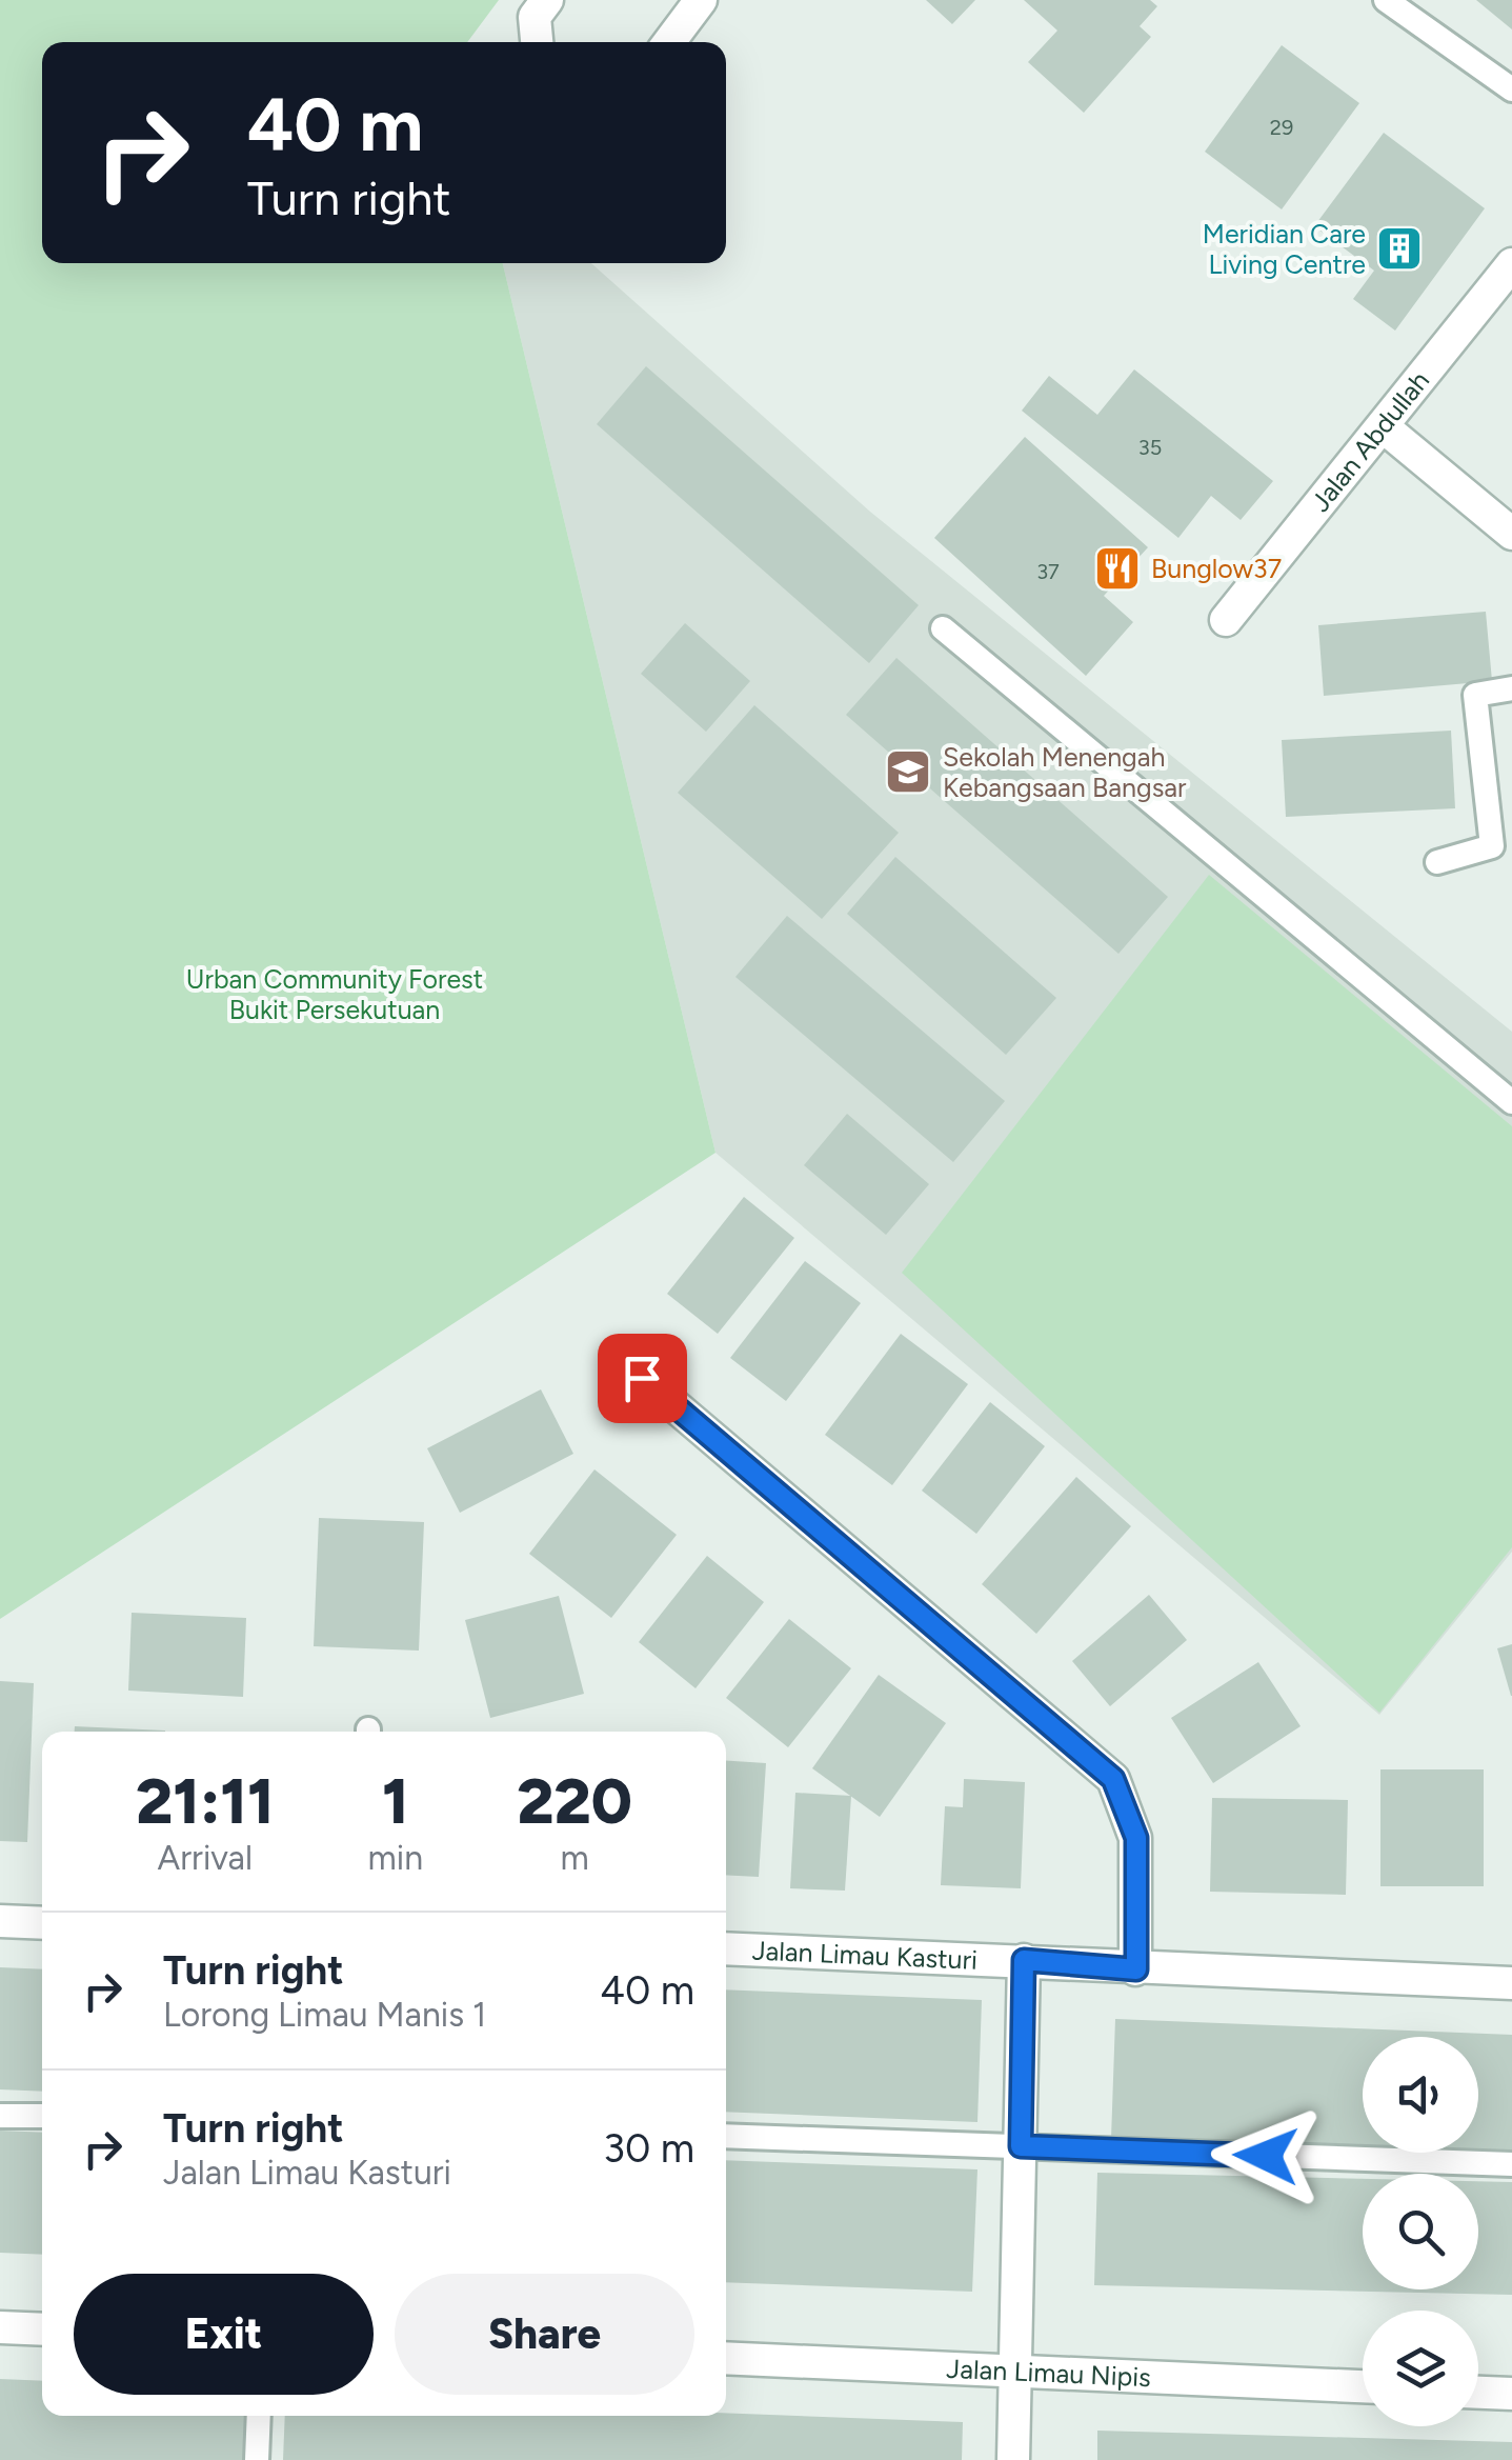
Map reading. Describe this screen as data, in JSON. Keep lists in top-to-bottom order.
{
  "streets": {
    "street": ["Jalan Abdullah", "Jalan Limau Kasturi", "Jalan Limau Nipis"]
  },
  "parks": ["Urban Community Forest Bukit Persekutuan"],
  "places": {
    "building": ["Meridian Care Living Centre"],
    "restaurant": ["Bunglow37"],
    "school or university": ["Sekolah Menengah Kebangsaan Bangsar"]
  },
  "house_numbers": ["29", "35", "37"],
  "page": {
    "turn": ["40 m", "Turn right"],
    "eta": [
      "21:11",
      "Arrival",
      "1",
      "min",
      "220",
      "m"
    ],
    "list": [
      {
        "name": "Turn right",
        "note": "Lorong Limau Manis 1",
        "value": "40 m"
      },
      {
        "name": "Turn right",
        "note": "Jalan Limau Kasturi",
        "value": "30 m"
      }
    ],
    "buttons": ["Exit", "Share"]
  }
}
